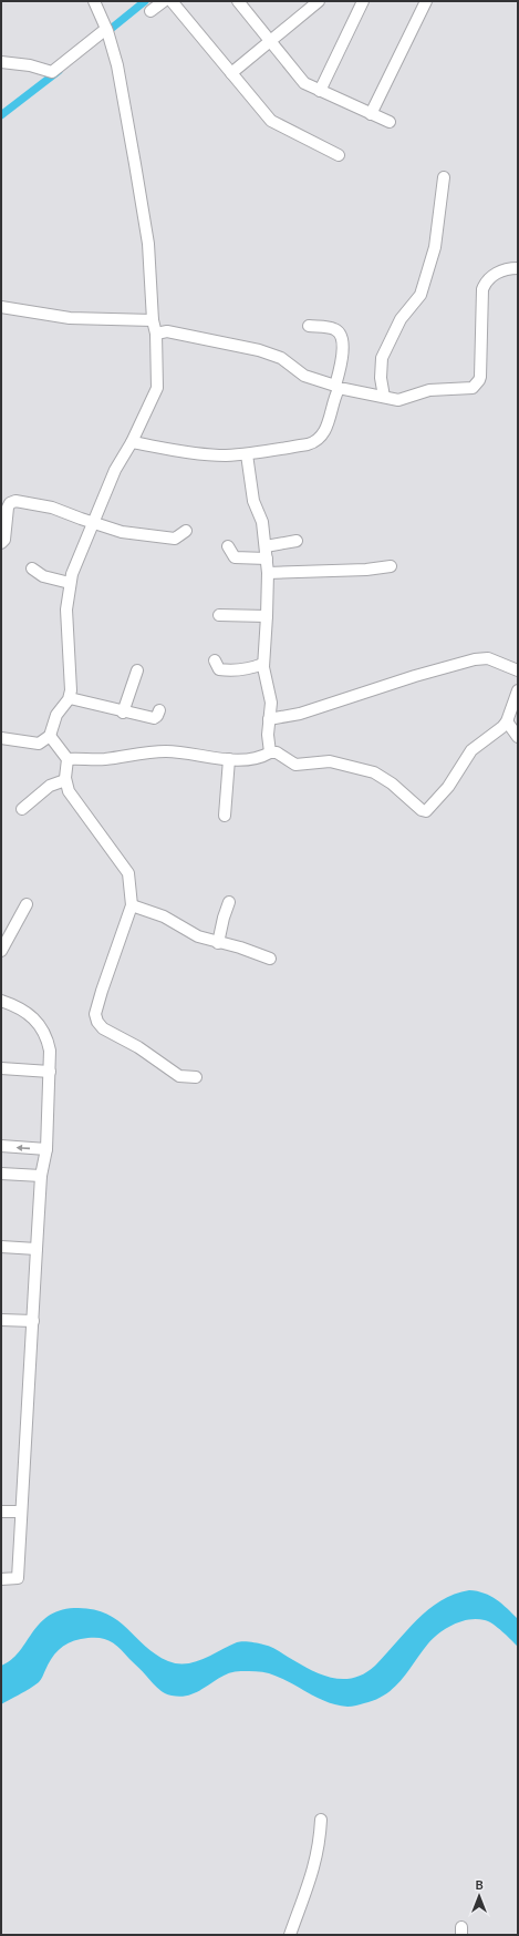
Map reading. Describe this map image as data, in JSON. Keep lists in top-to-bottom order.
{
  "north": "top"
}
